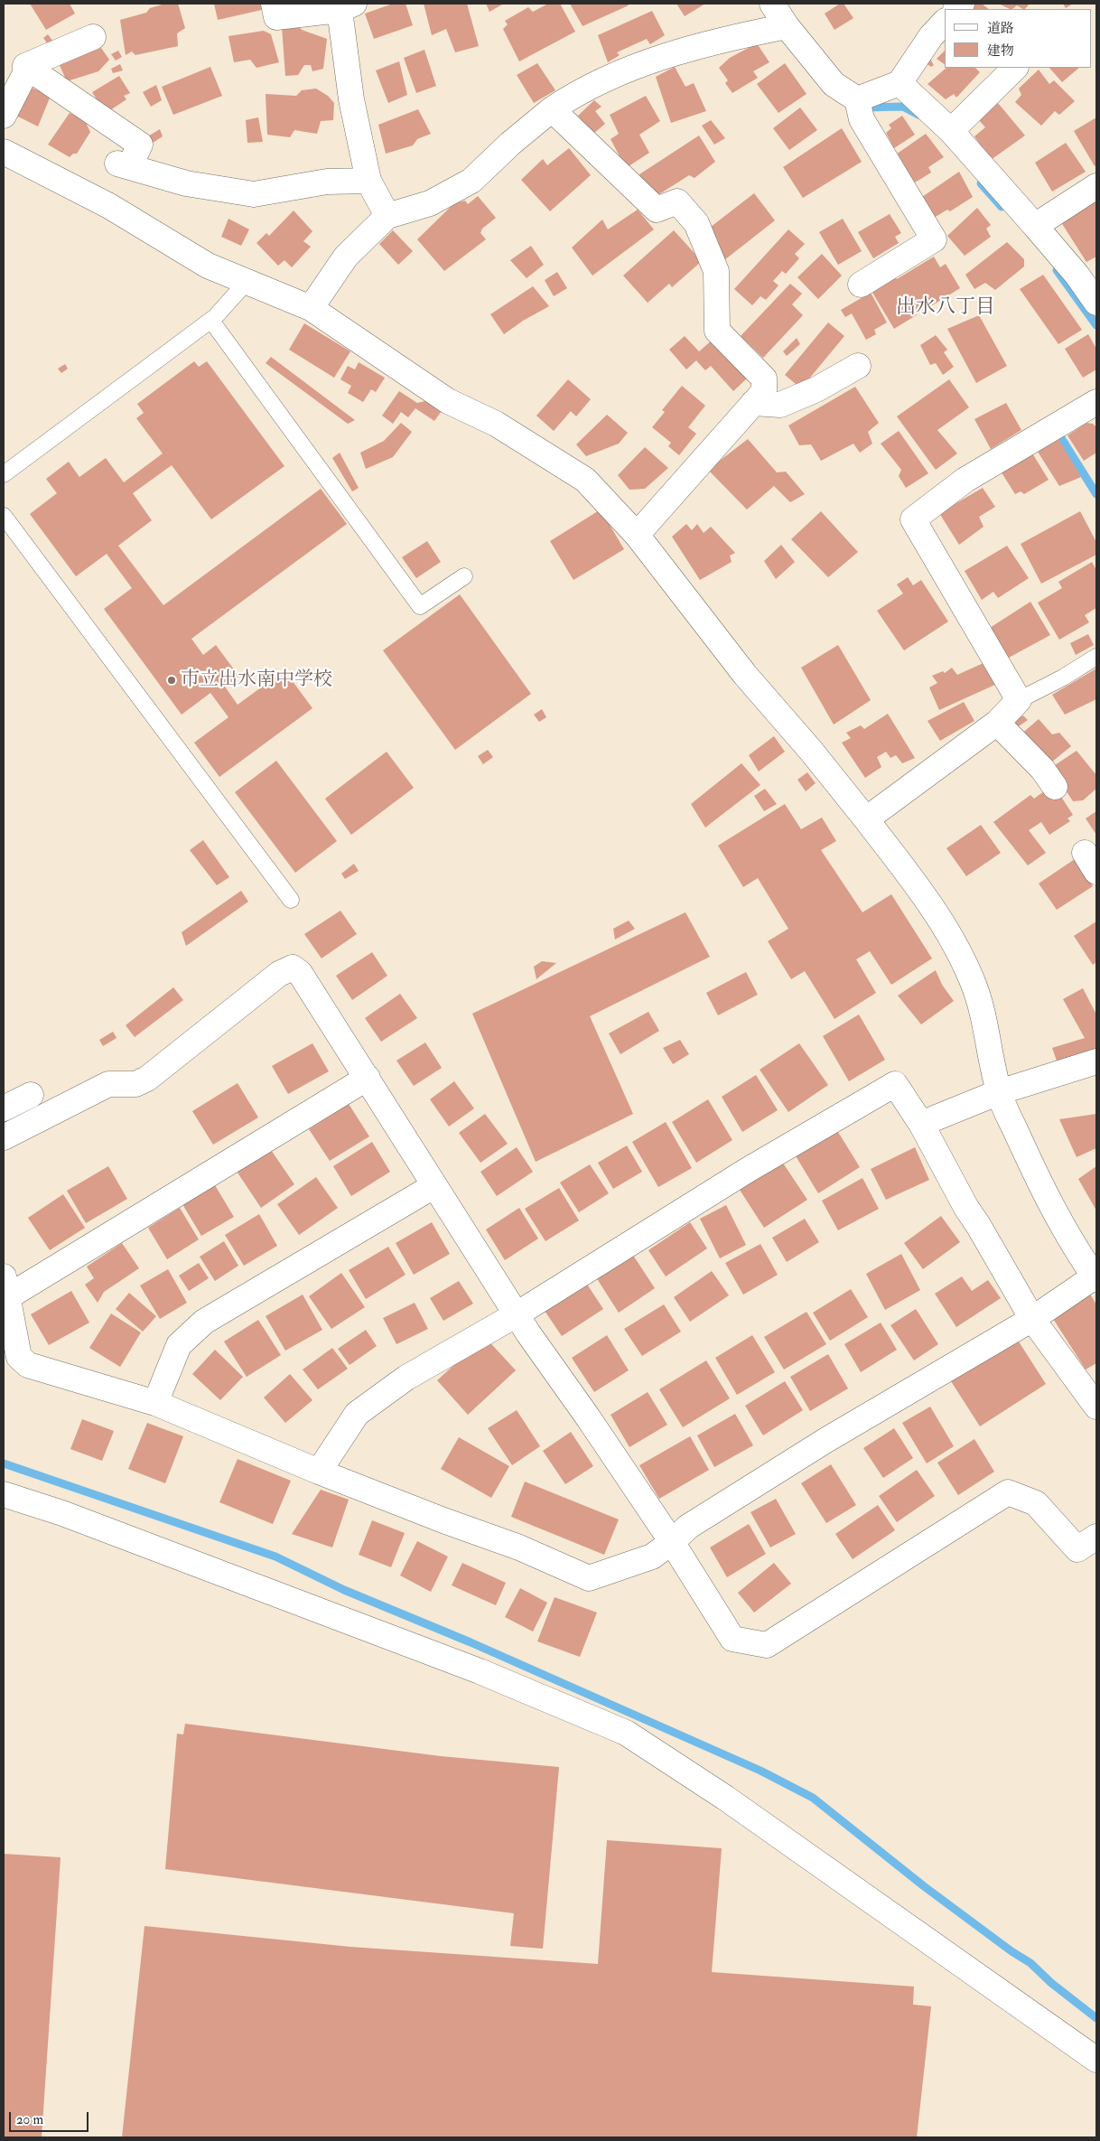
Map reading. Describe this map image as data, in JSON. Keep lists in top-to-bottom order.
{
  "districts": ["出水八丁目"],
  "places": ["市立出水南中学校"],
  "legend": ["道路", "建物"],
  "scale_bar": "20 m"
}
